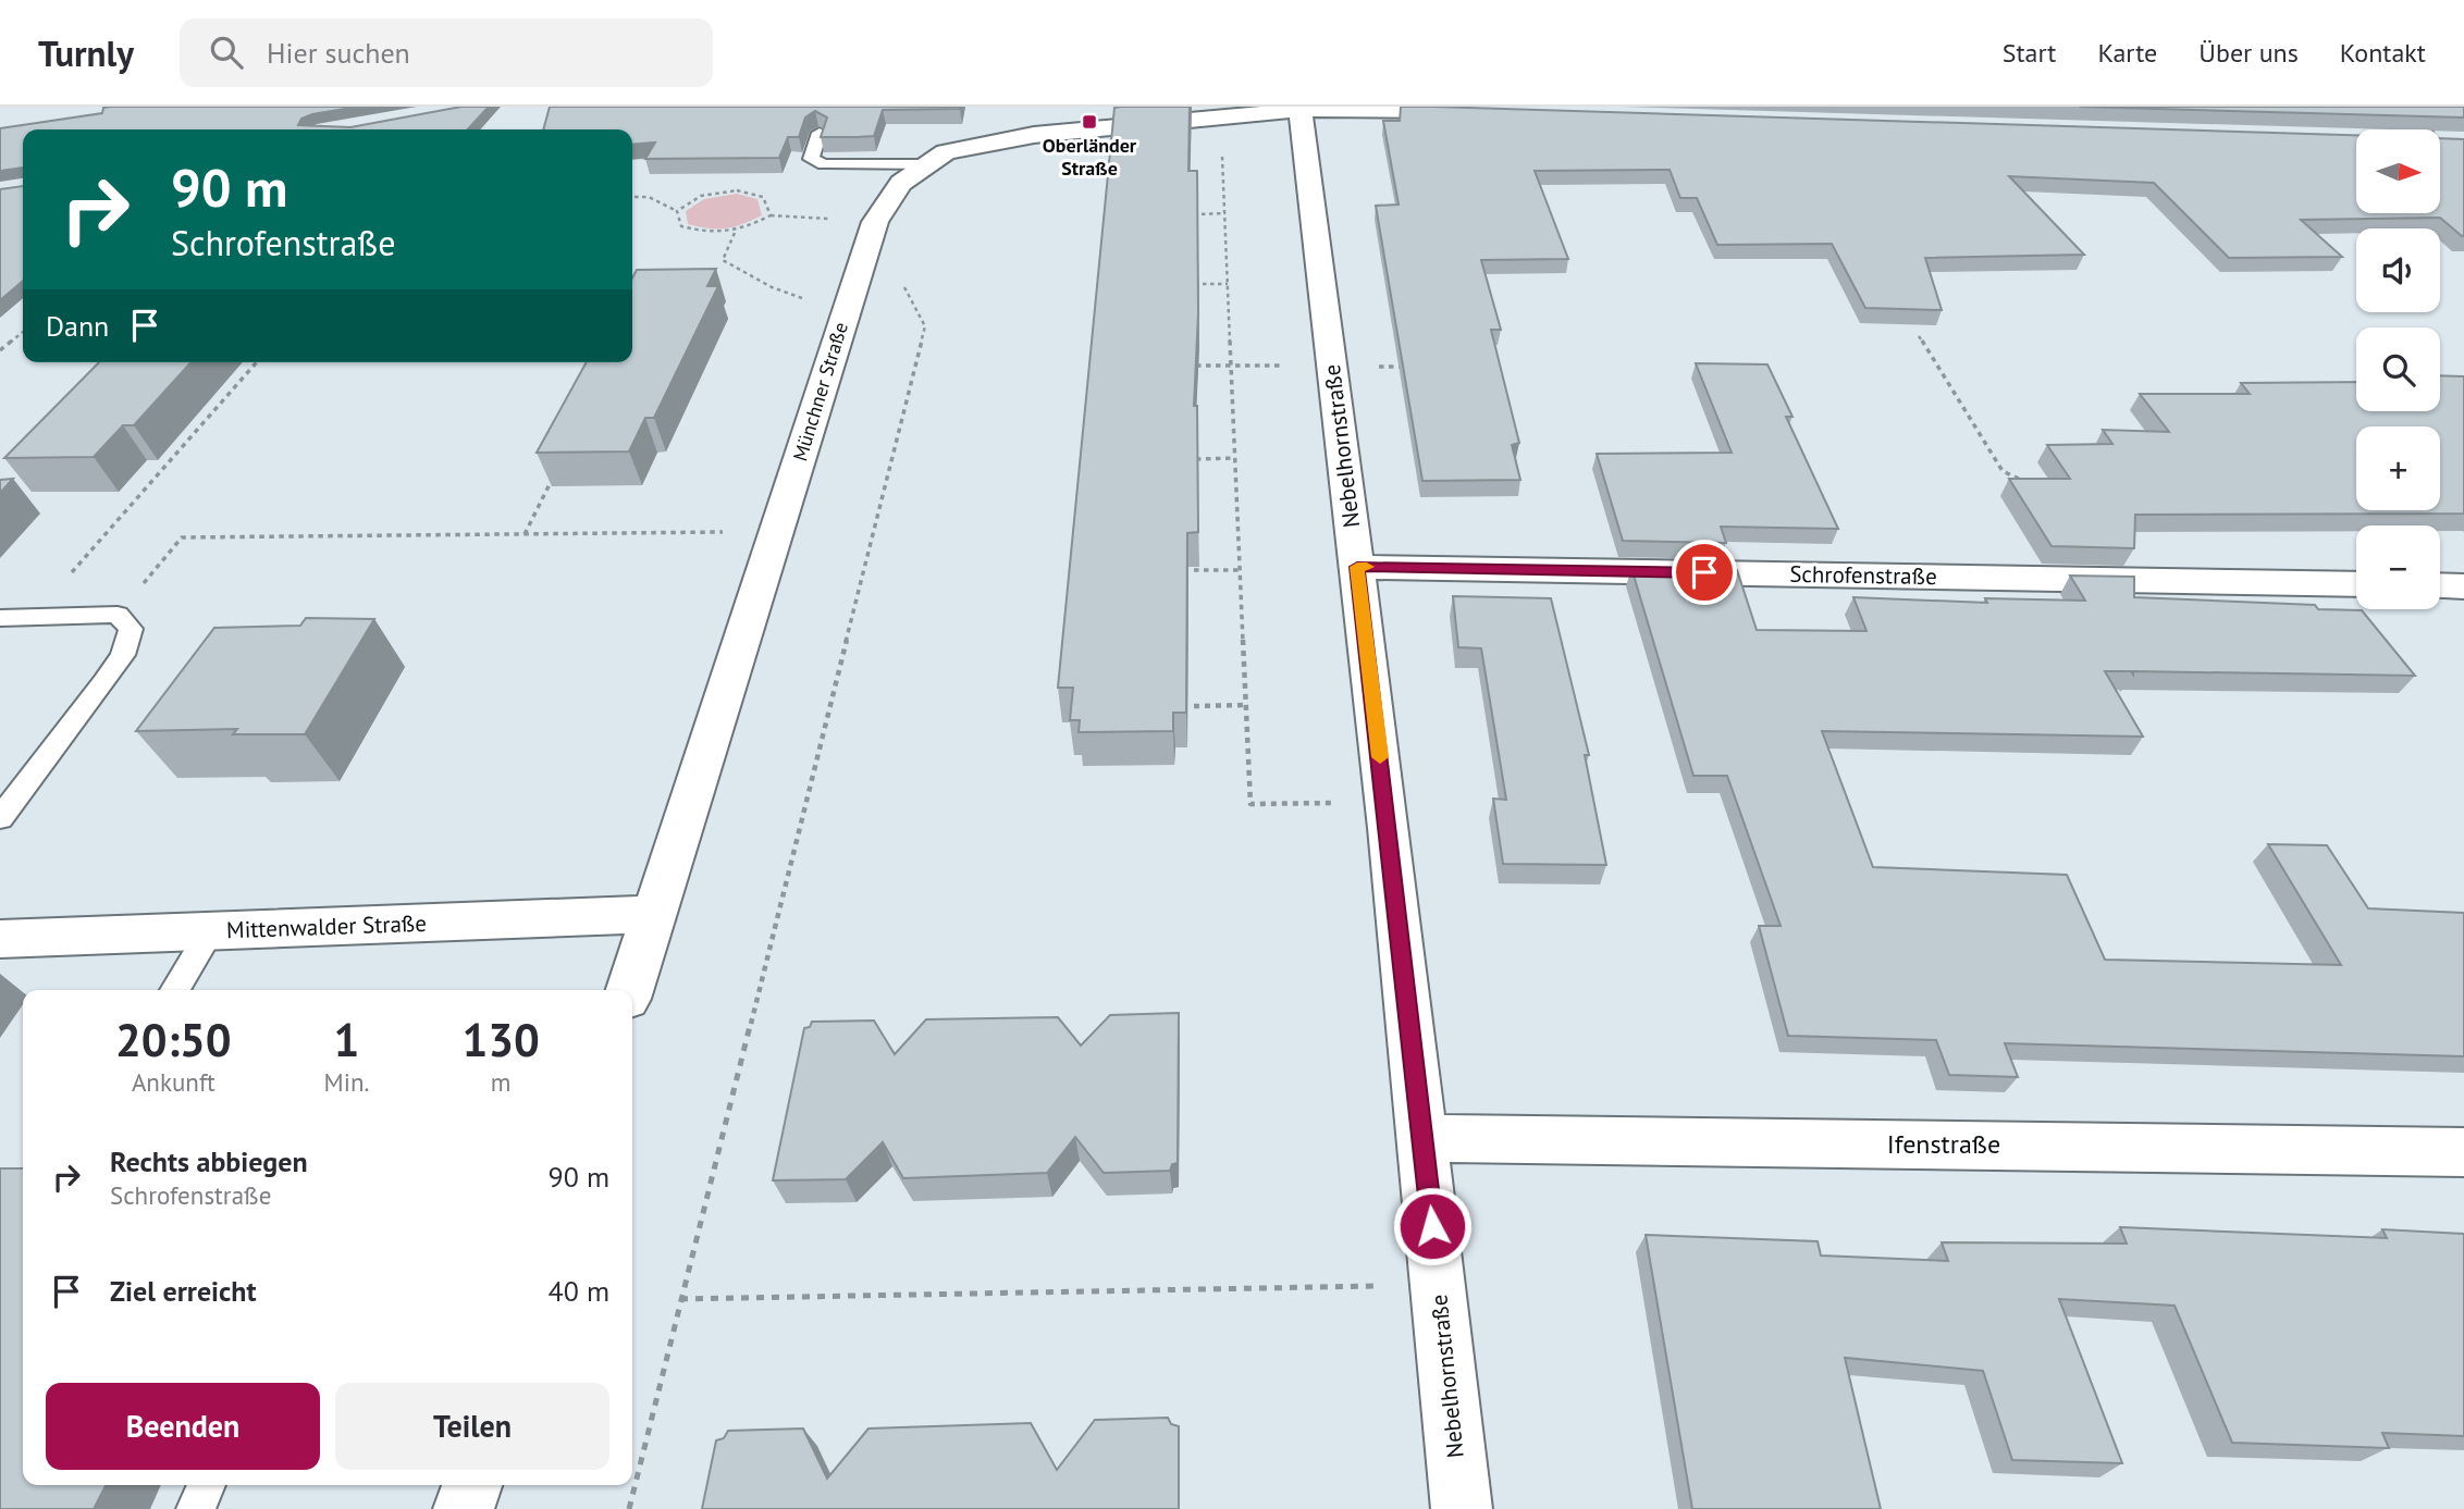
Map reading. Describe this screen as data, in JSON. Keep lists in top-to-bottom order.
{
  "streets": {
    "street": [
      "Münchner Straße",
      "Nebelhornstraße",
      "Schrofenstraße",
      "Mittenwalder Straße",
      "Ifenstraße"
    ]
  },
  "crossings": [
    ["Münchner Straße", "Nebelhornstraße"],
    ["Münchner Straße", "Mittenwalder Straße"],
    ["Nebelhornstraße", "Schrofenstraße"],
    ["Nebelhornstraße", "Ifenstraße"]
  ],
  "places": {
    "transit": ["Oberländer Straße"]
  },
  "north": "right",
  "page": {
    "header": "Turnly",
    "search": "Hier suchen",
    "nav": [
      "Start",
      "Karte",
      "Über uns",
      "Kontakt"
    ],
    "map_buttons": ["+", "−"],
    "turn": ["90 m", "Schrofenstraße"],
    "then": "Dann",
    "eta": [
      "20:50",
      "Ankunft",
      "1",
      "Min.",
      "130",
      "m"
    ],
    "list": [
      {
        "name": "Rechts abbiegen",
        "note": "Schrofenstraße",
        "value": "90 m"
      },
      {
        "name": "Ziel erreicht",
        "value": "40 m"
      }
    ],
    "buttons": ["Beenden", "Teilen"]
  }
}
